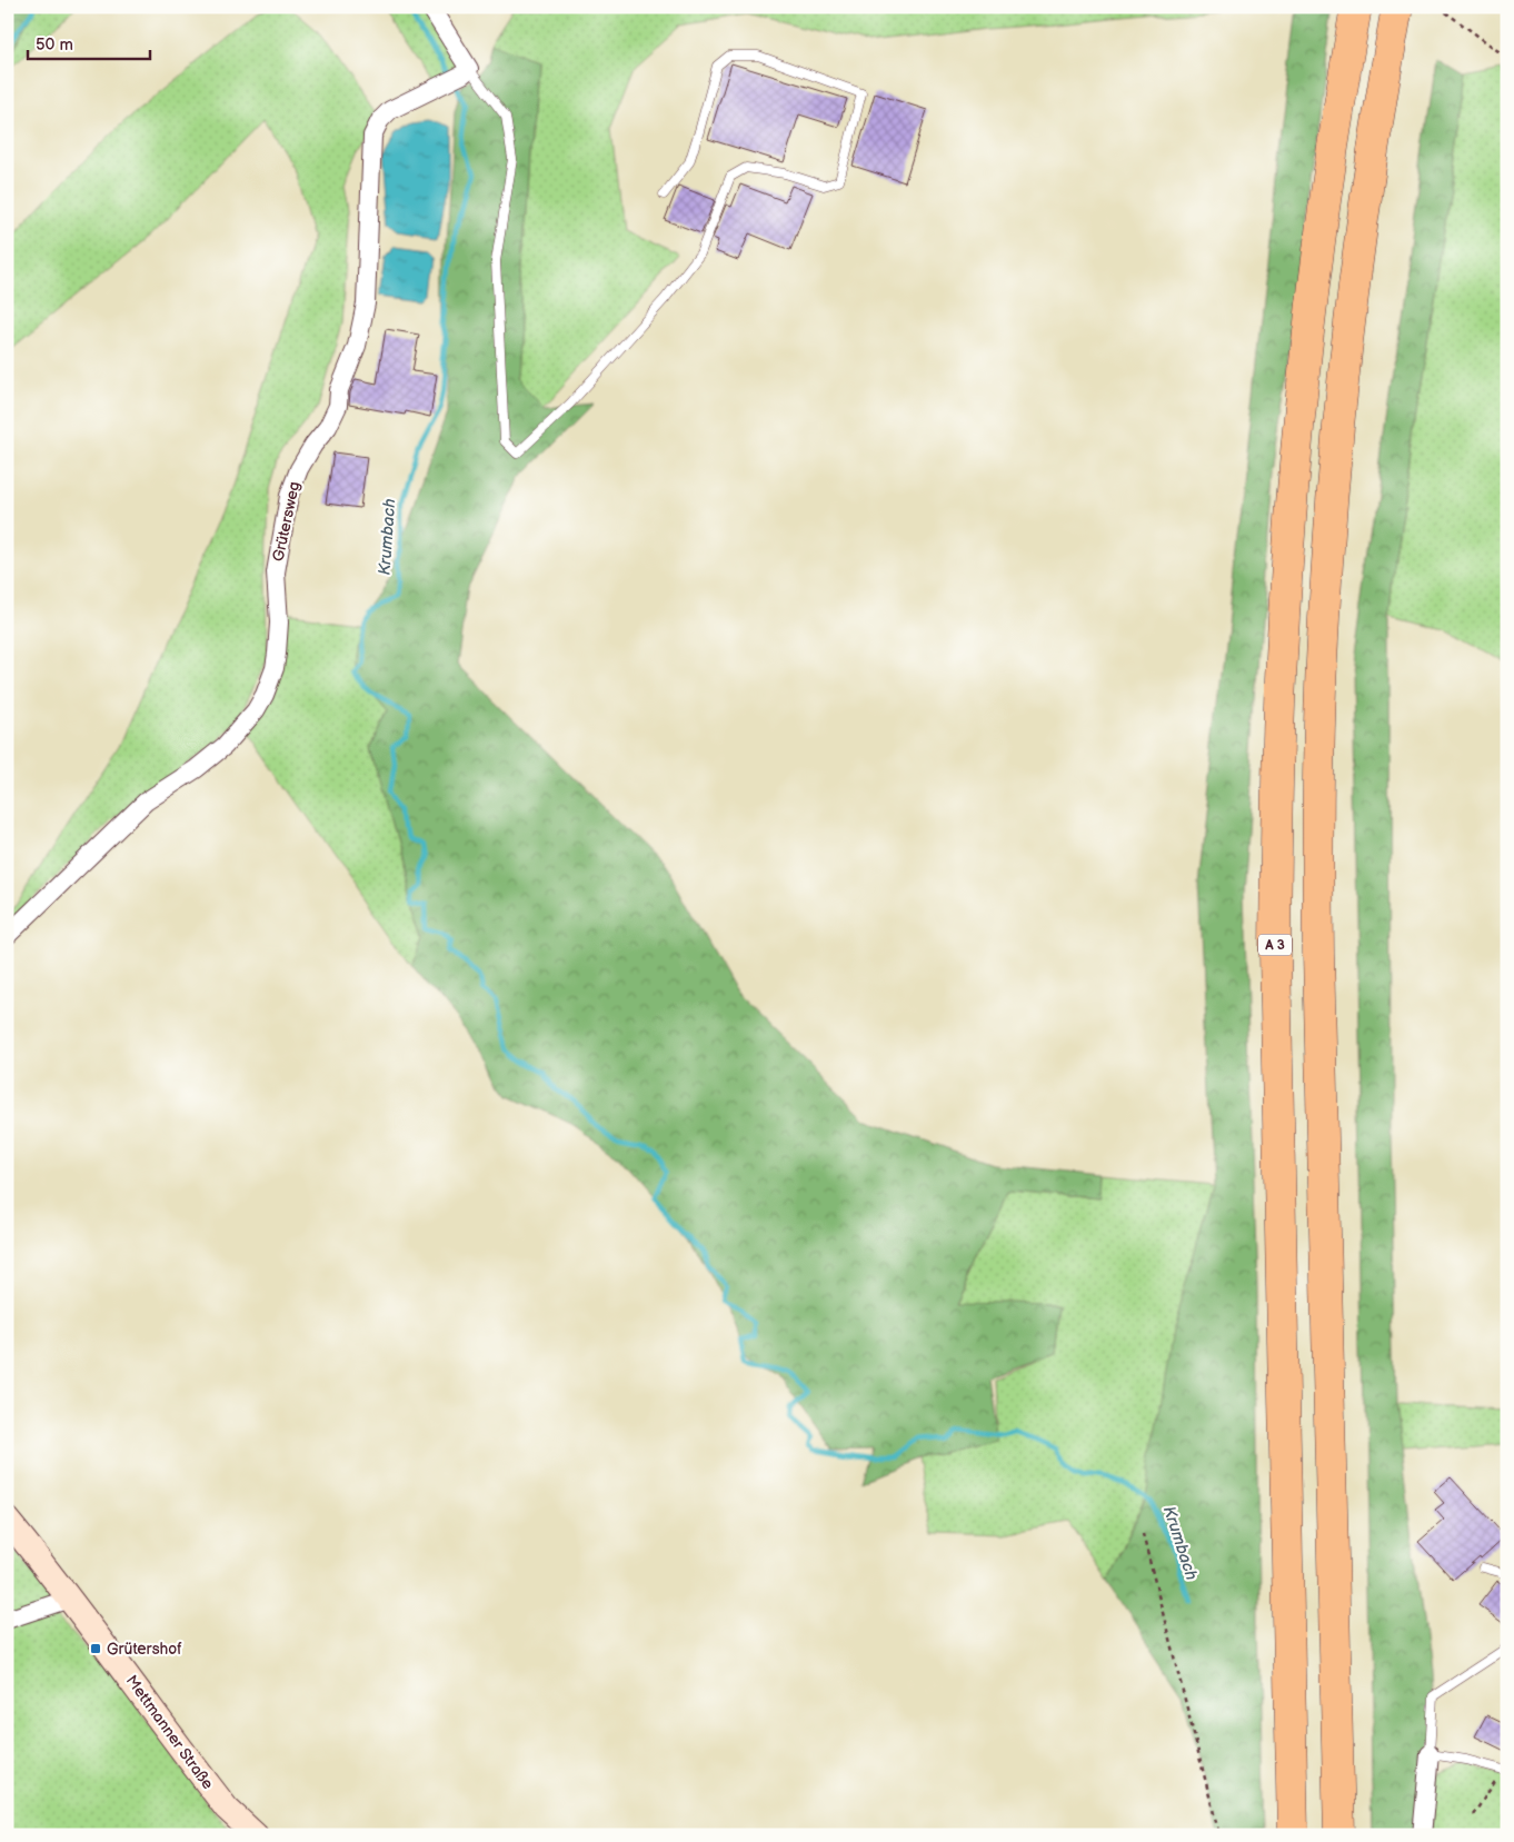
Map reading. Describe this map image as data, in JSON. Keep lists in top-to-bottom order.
{
  "streets": {
    "highway": ["A 3"],
    "main road": ["Mettmanner Straße"],
    "street": ["Grütersweg"]
  },
  "water": ["Krumbach"],
  "places": {
    "transit": ["Grütershof"]
  },
  "scale_bar": "50 m"
}
